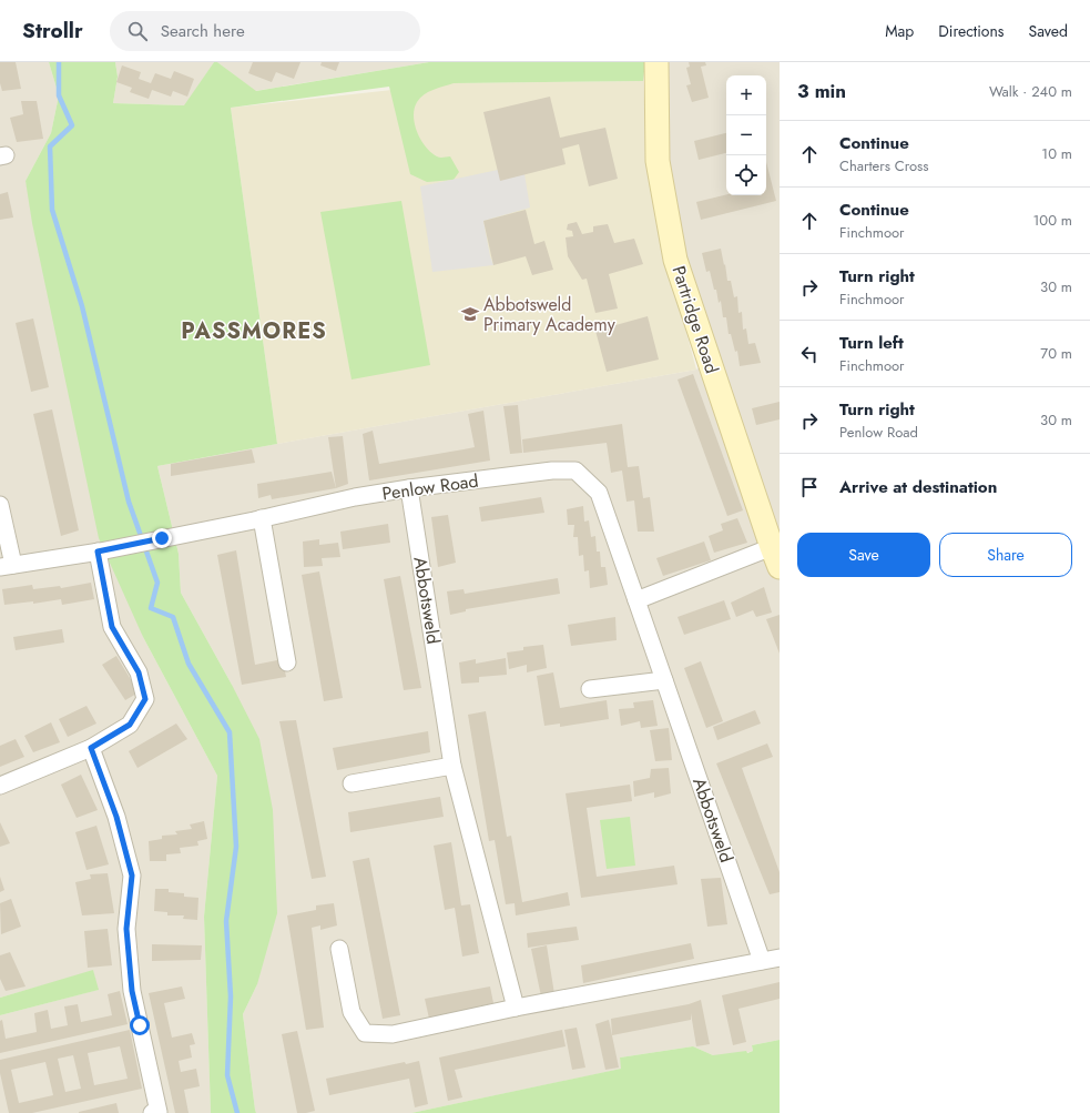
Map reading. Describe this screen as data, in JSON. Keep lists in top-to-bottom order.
{
  "streets": {
    "street": ["Partridge Road", "Penlow Road", "Abbotsweld"]
  },
  "crossings": [
    ["Penlow Road", "Abbotsweld"]
  ],
  "districts": ["PASSMORES"],
  "places": {
    "school or university": ["Abbotsweld Primary Academy"]
  },
  "page": {
    "header": "Strollr",
    "search": "Search here",
    "nav": ["Map", "Directions", "Saved"],
    "heading": ["3 min", "Walk · 240 m"],
    "map_buttons": ["+", "−"],
    "list": [
      ["Continue", "Charters Cross", "10 m"],
      ["Continue", "Finchmoor", "100 m"],
      ["Turn right", "Finchmoor", "30 m"],
      ["Turn left", "Finchmoor", "70 m"],
      ["Turn right", "Penlow Road", "30 m"],
      "Arrive at destination"
    ],
    "buttons": ["Save", "Share"]
  }
}
